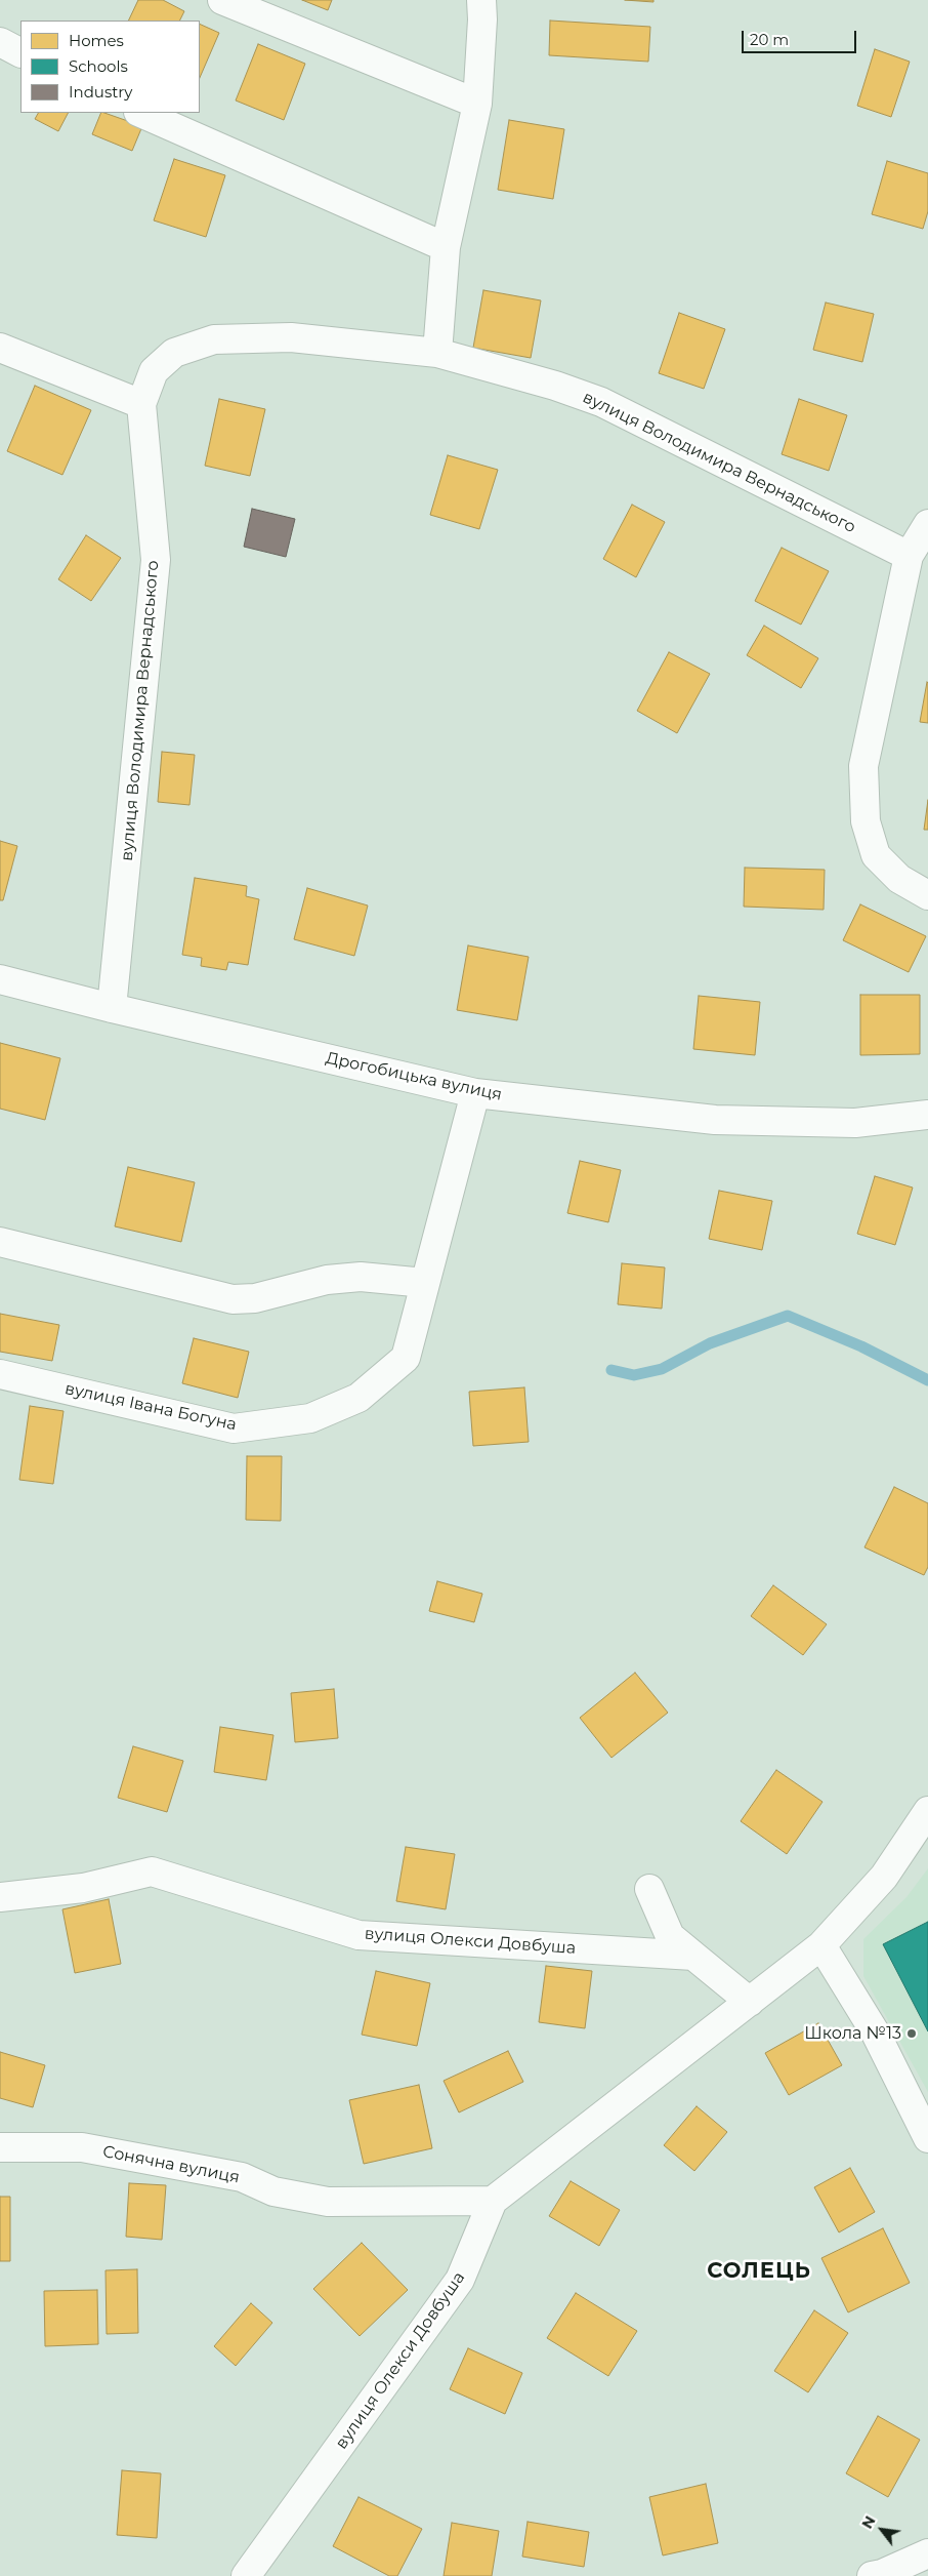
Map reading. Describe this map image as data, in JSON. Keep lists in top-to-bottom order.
{
  "streets": {
    "street": [
      "вулиця Володимира Вернадського",
      "Дрогобицька вулиця",
      "вулиця Івана Богуна",
      "вулиця Олекси Довбуша",
      "Сонячна вулиця"
    ]
  },
  "crossings": [
    ["вулиця Володимира Вернадського", "Дрогобицька вулиця"],
    ["вулиця Олекси Довбуша", "Сонячна вулиця"]
  ],
  "districts": ["СОЛЕЦЬ"],
  "places": ["Школа №13"],
  "legend": ["Homes", "Schools", "Industry"],
  "scale_bar": "20 m",
  "north": "top left"
}
